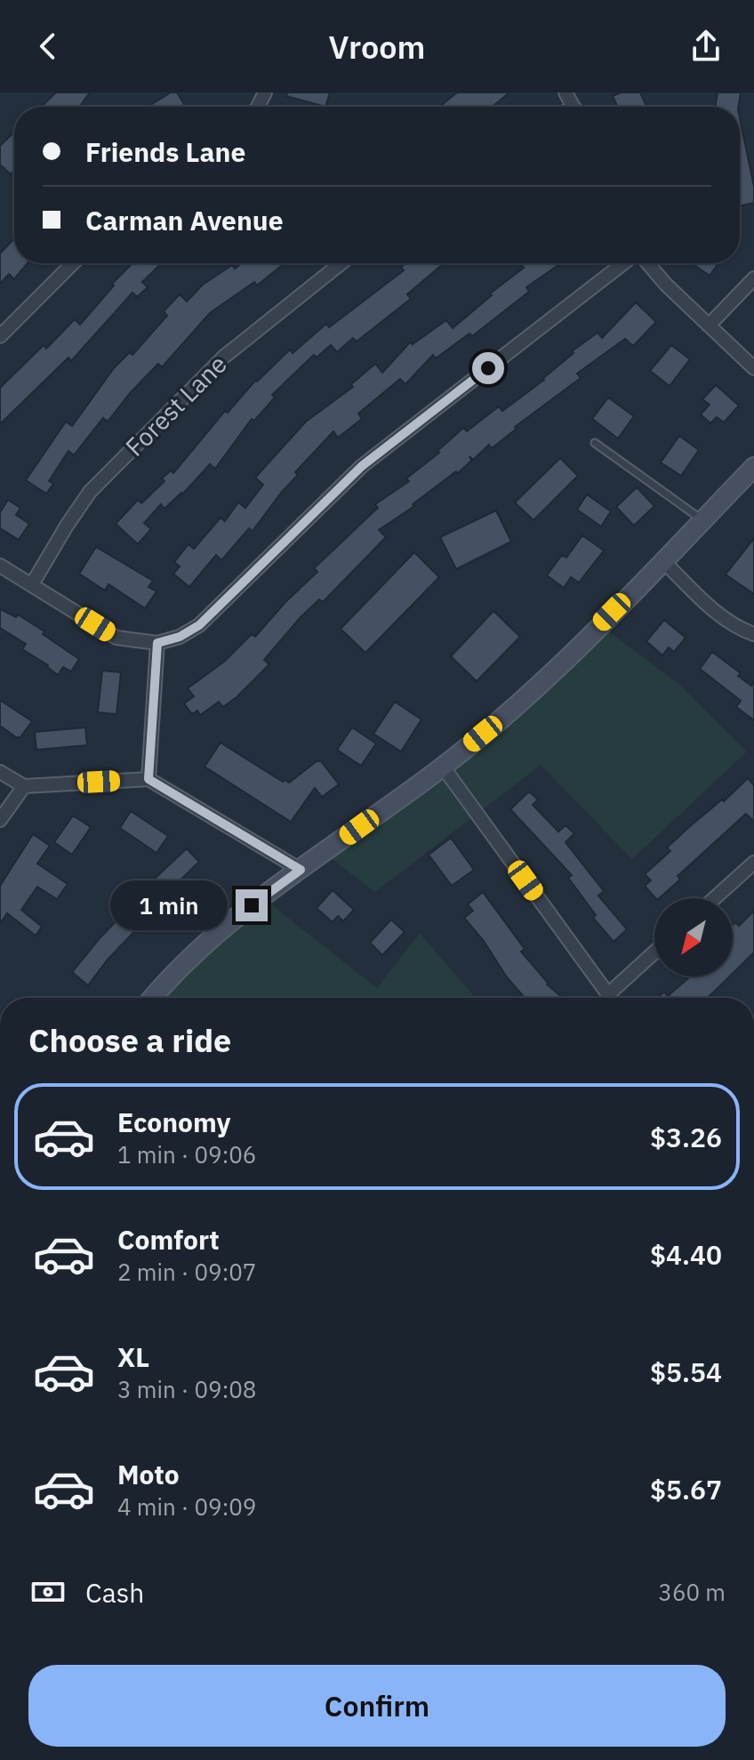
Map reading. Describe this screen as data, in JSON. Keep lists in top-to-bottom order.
{
  "streets": {
    "street": ["Forest Lane"]
  },
  "north": "bottom left",
  "page": {
    "header": "Vroom",
    "banner": ["Friends Lane", "Carman Avenue"],
    "bubble": "1 min",
    "heading": "Choose a ride",
    "list": [
      {
        "name": "Economy",
        "note": "1 min · 09:06",
        "value": "$3.26"
      },
      {
        "name": "Comfort",
        "note": "2 min · 09:07",
        "value": "$4.40"
      },
      {
        "name": "XL",
        "note": "3 min · 09:08",
        "value": "$5.54"
      },
      {
        "name": "Moto",
        "note": "4 min · 09:09",
        "value": "$5.67"
      }
    ],
    "pay": ["Cash", "360 m"],
    "buttons": "Confirm"
  }
}
